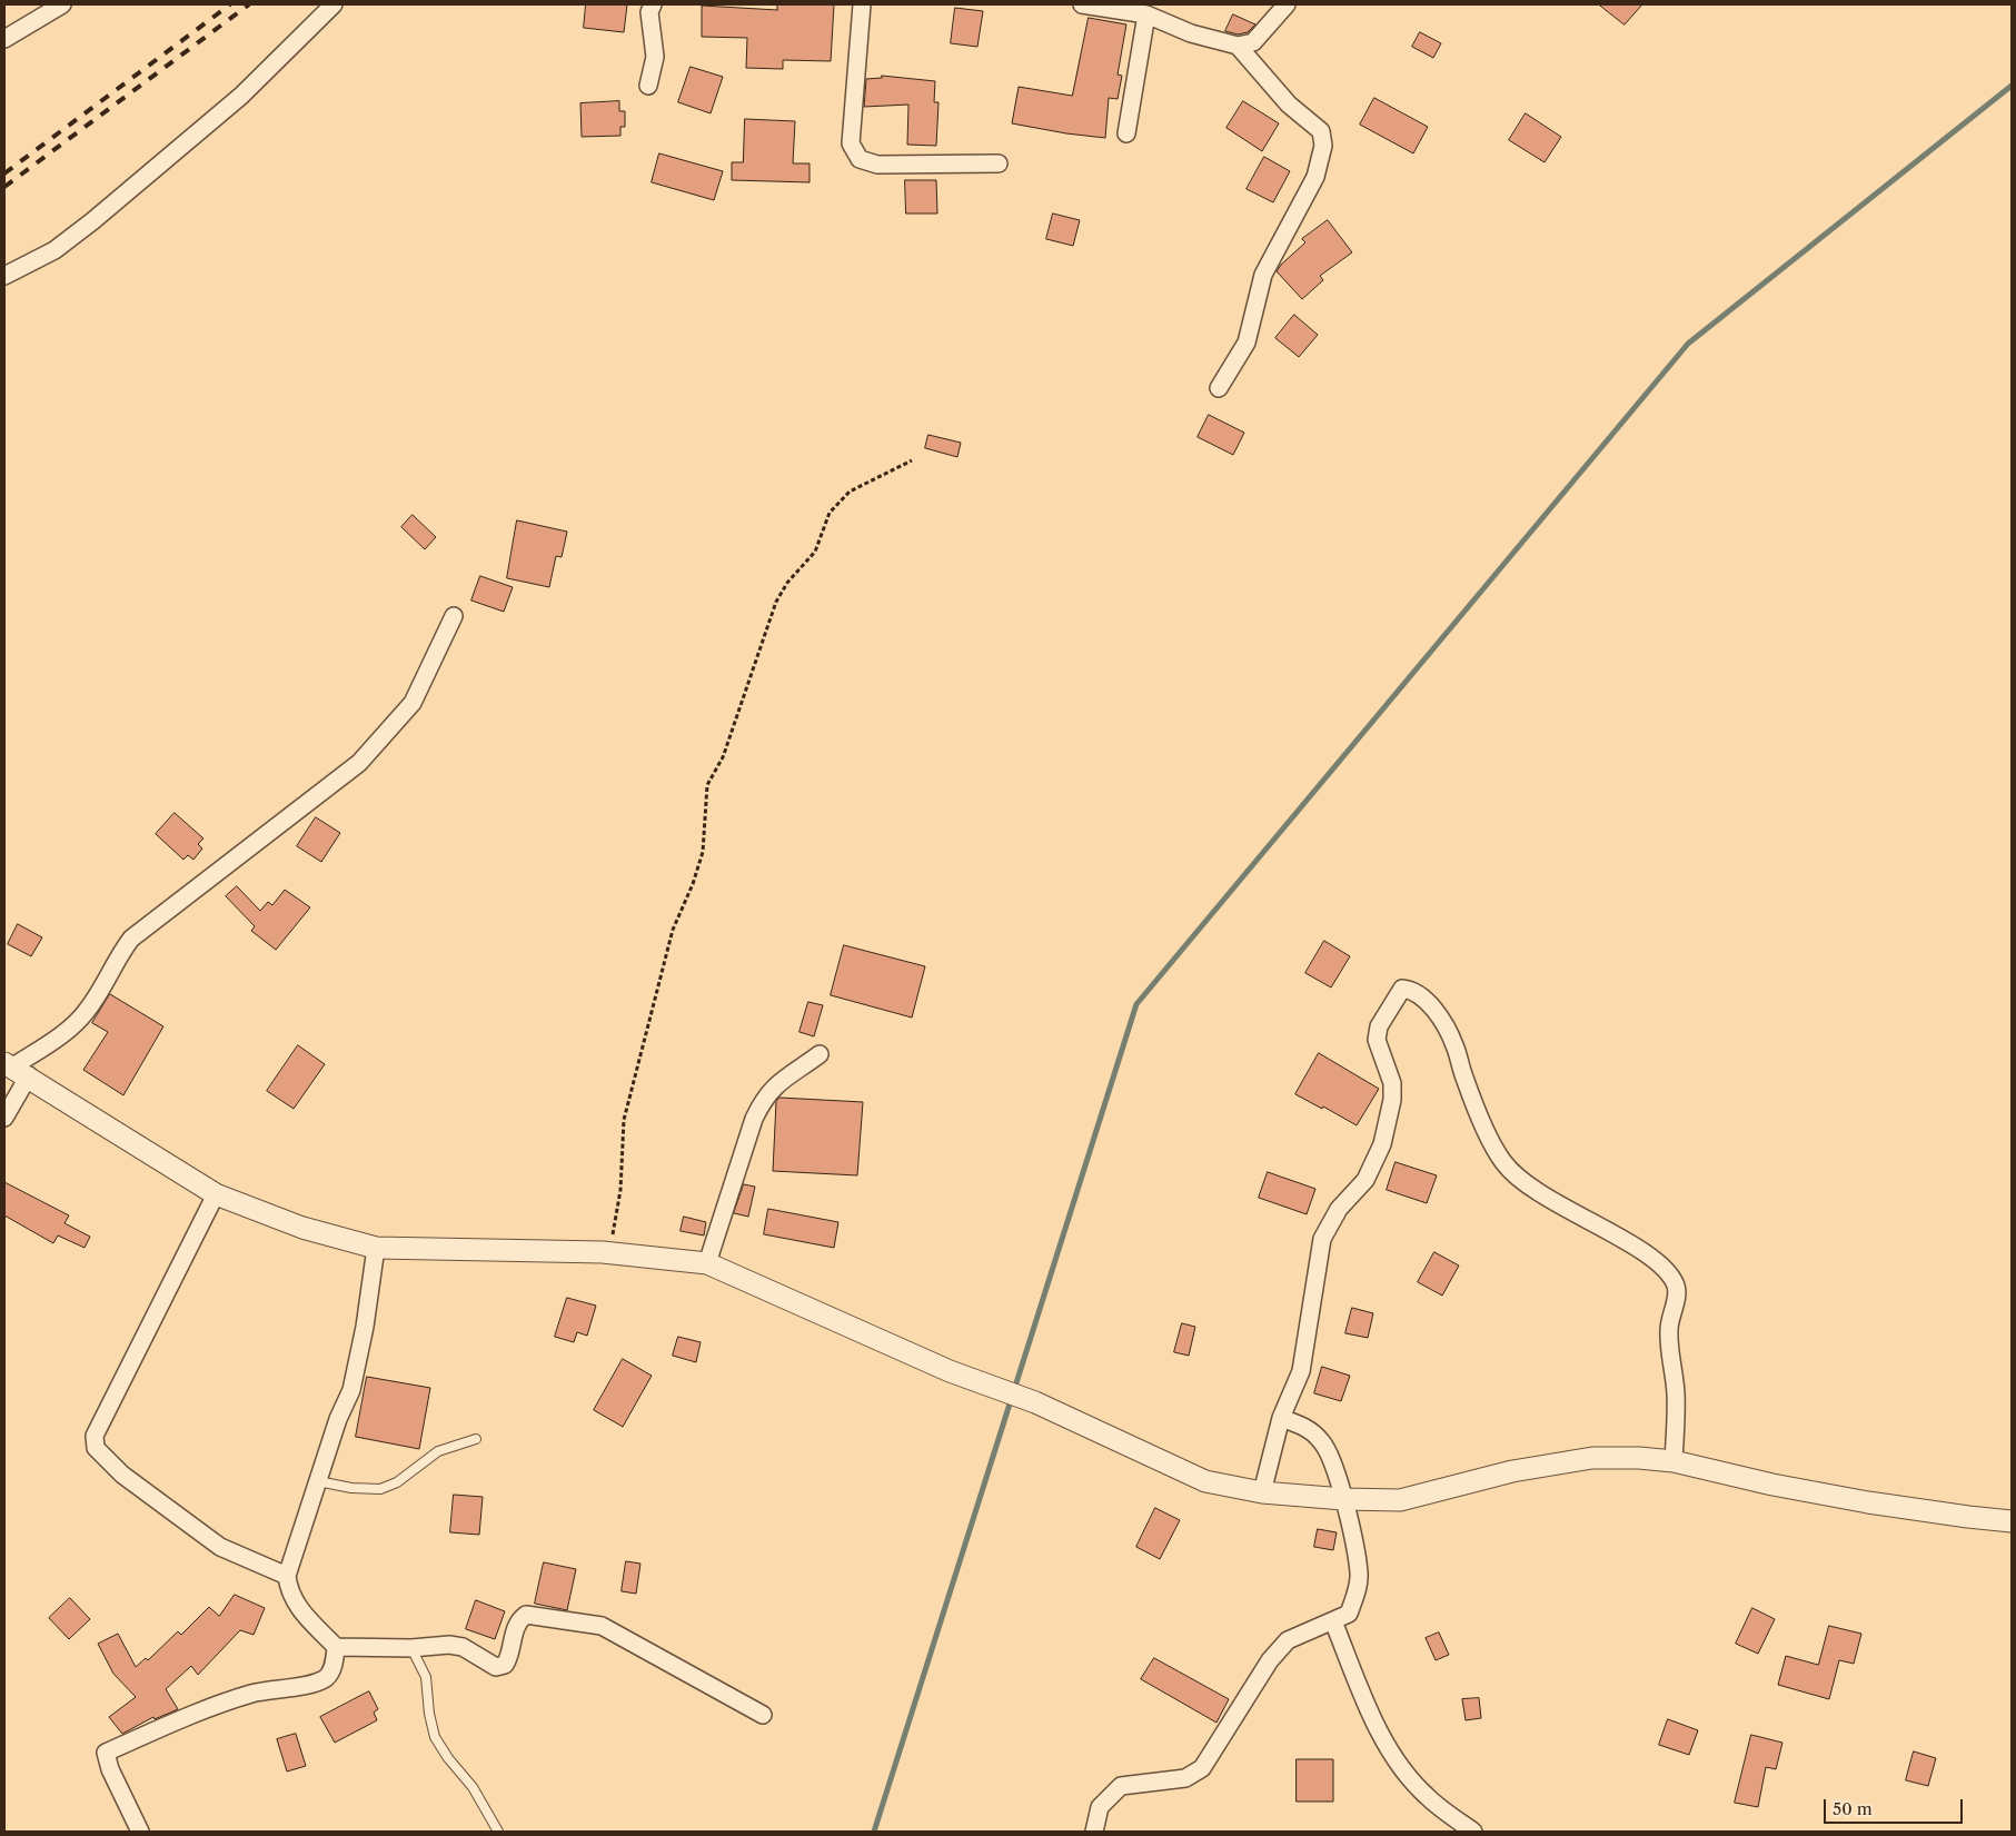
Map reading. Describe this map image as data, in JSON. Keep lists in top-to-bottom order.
{
  "scale_bar": "50 m"
}
